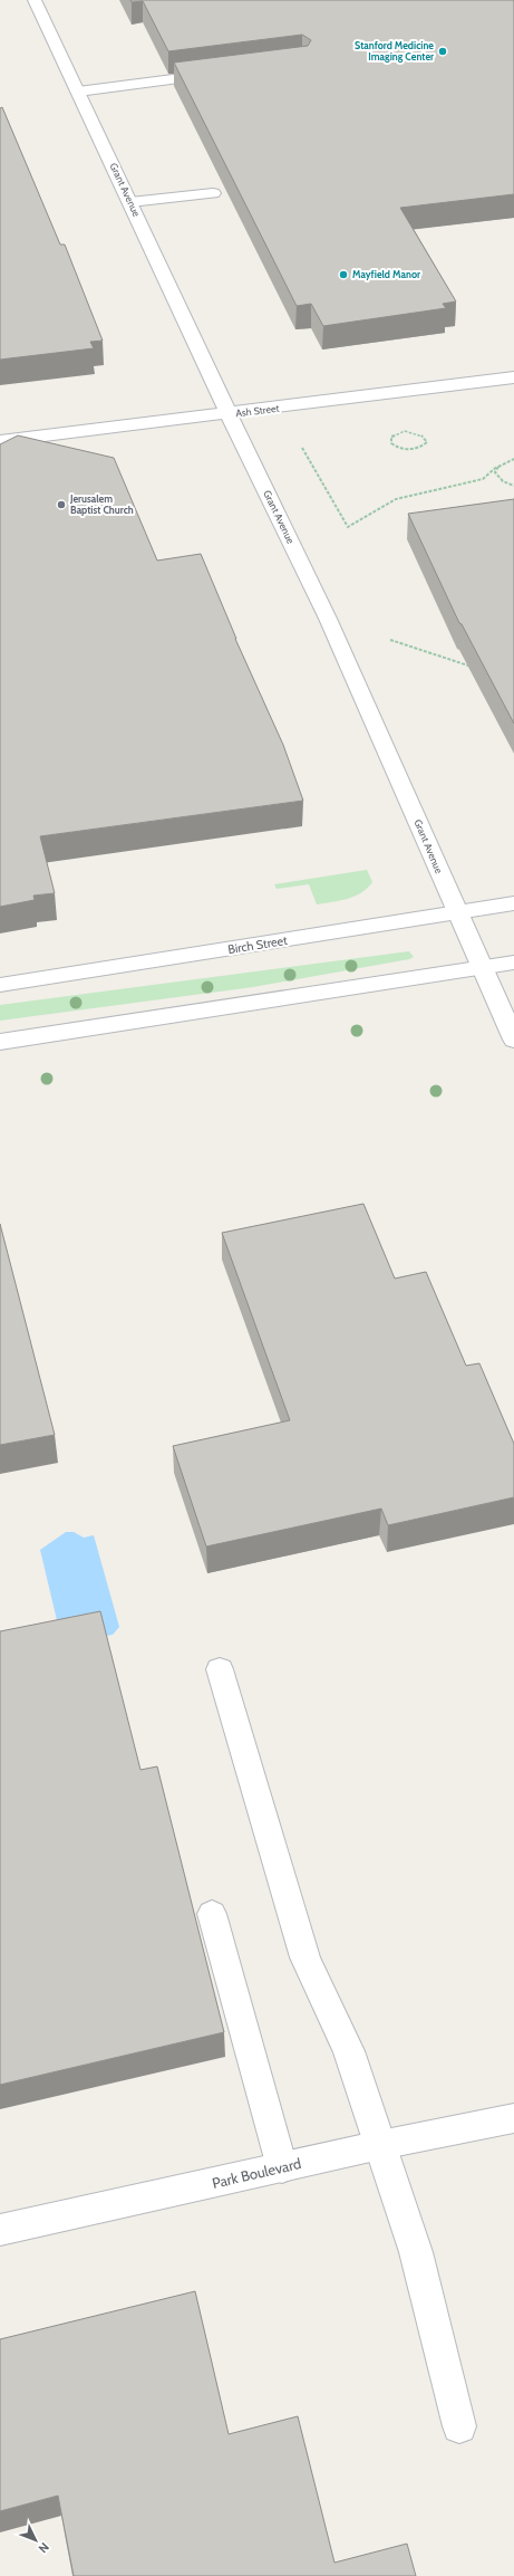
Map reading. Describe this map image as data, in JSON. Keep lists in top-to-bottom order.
{
  "streets": {
    "street": [
      "Grant Avenue",
      "Ash Street",
      "Birch Street",
      "Park Boulevard"
    ]
  },
  "crossings": [
    ["Grant Avenue", "Ash Street"],
    ["Grant Avenue", "Birch Street"]
  ],
  "places": ["Stanford Medicine Imaging Center", "Mayfield Manor", "Jerusalem Baptist Church"],
  "north": "bottom right"
}
